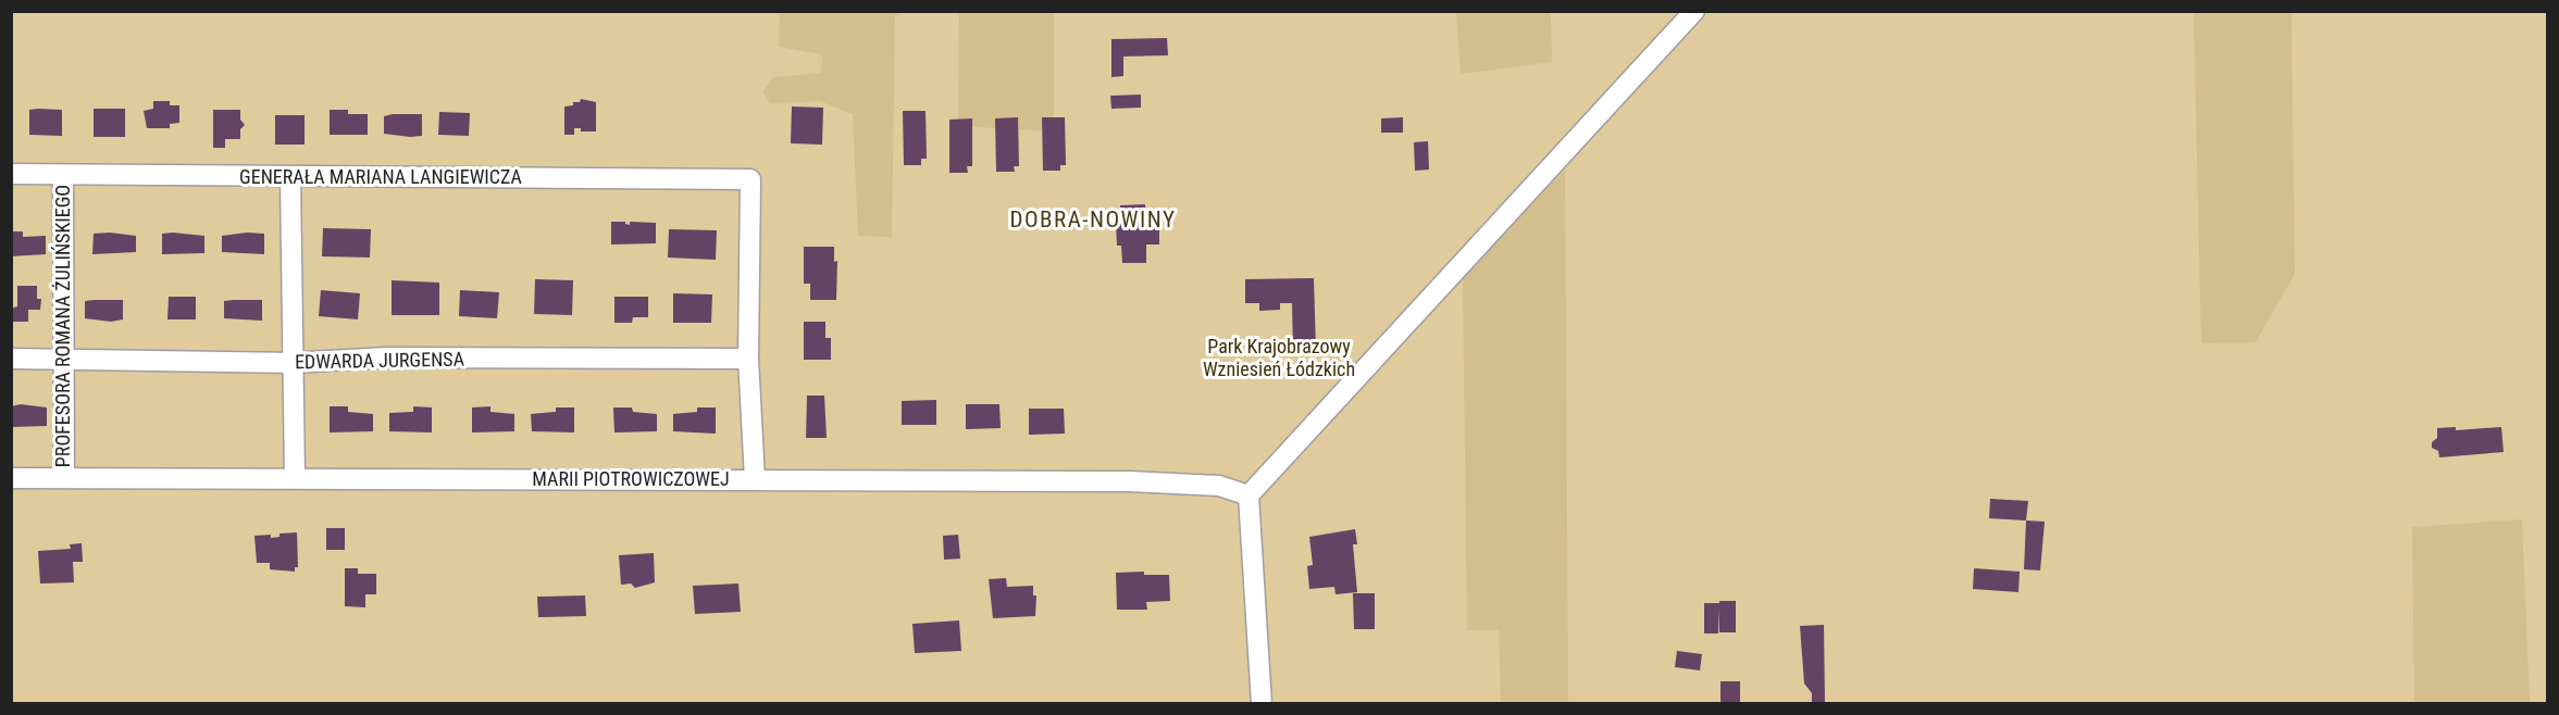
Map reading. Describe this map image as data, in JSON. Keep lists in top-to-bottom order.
{
  "streets": {
    "street": [
      "GENERAŁA MARIANA LANGIEWICZA",
      "PROFESORA ROMANA ŻULIŃSKIEGO",
      "EDWARDA JURGENSA",
      "MARII PIOTROWICZOWEJ"
    ]
  },
  "crossings": [
    ["GENERAŁA MARIANA LANGIEWICZA", "PROFESORA ROMANA ŻULIŃSKIEGO"],
    ["GENERAŁA MARIANA LANGIEWICZA", "EDWARDA JURGENSA"],
    ["PROFESORA ROMANA ŻULIŃSKIEGO", "EDWARDA JURGENSA"],
    ["PROFESORA ROMANA ŻULIŃSKIEGO", "MARII PIOTROWICZOWEJ"]
  ],
  "districts": ["DOBRA-NOWINY"],
  "parks": ["Park Krajobrazowy Wzniesień Łódzkich"]
}
